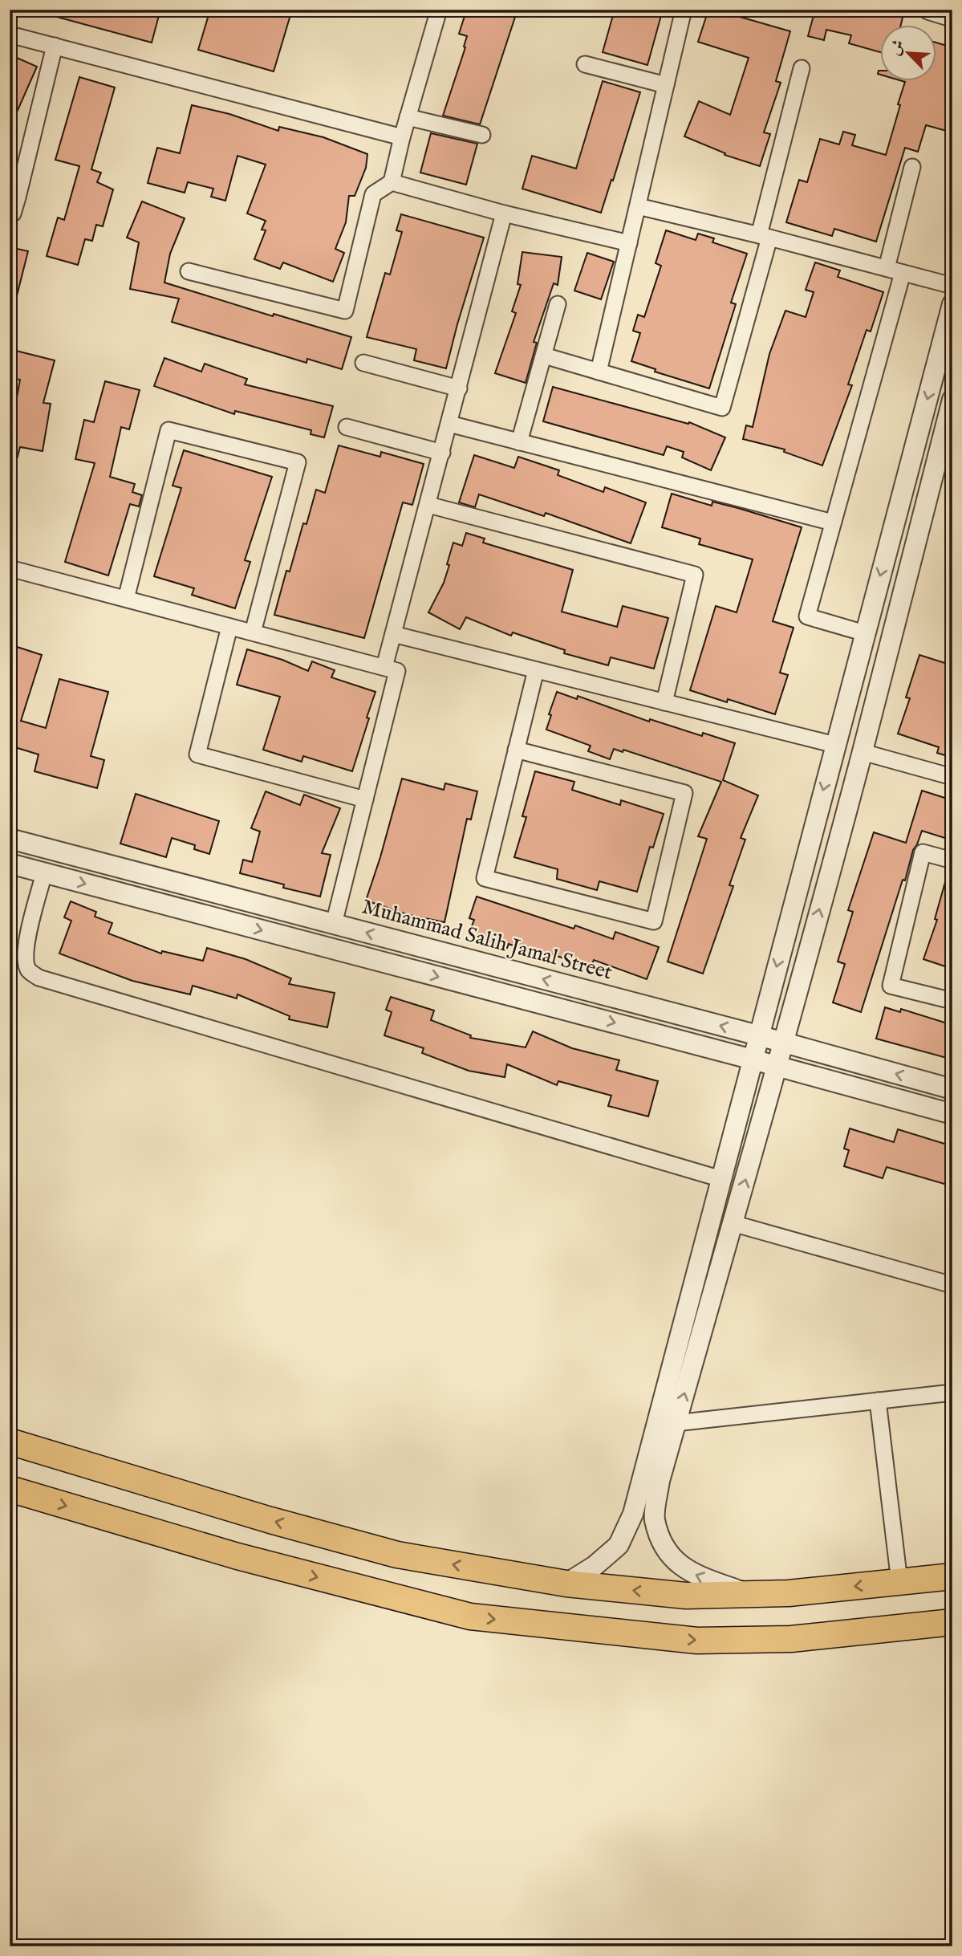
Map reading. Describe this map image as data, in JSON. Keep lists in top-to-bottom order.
{
  "streets": {
    "street": ["Muhammad Salih Jamal Street"]
  },
  "north": "top left"
}
